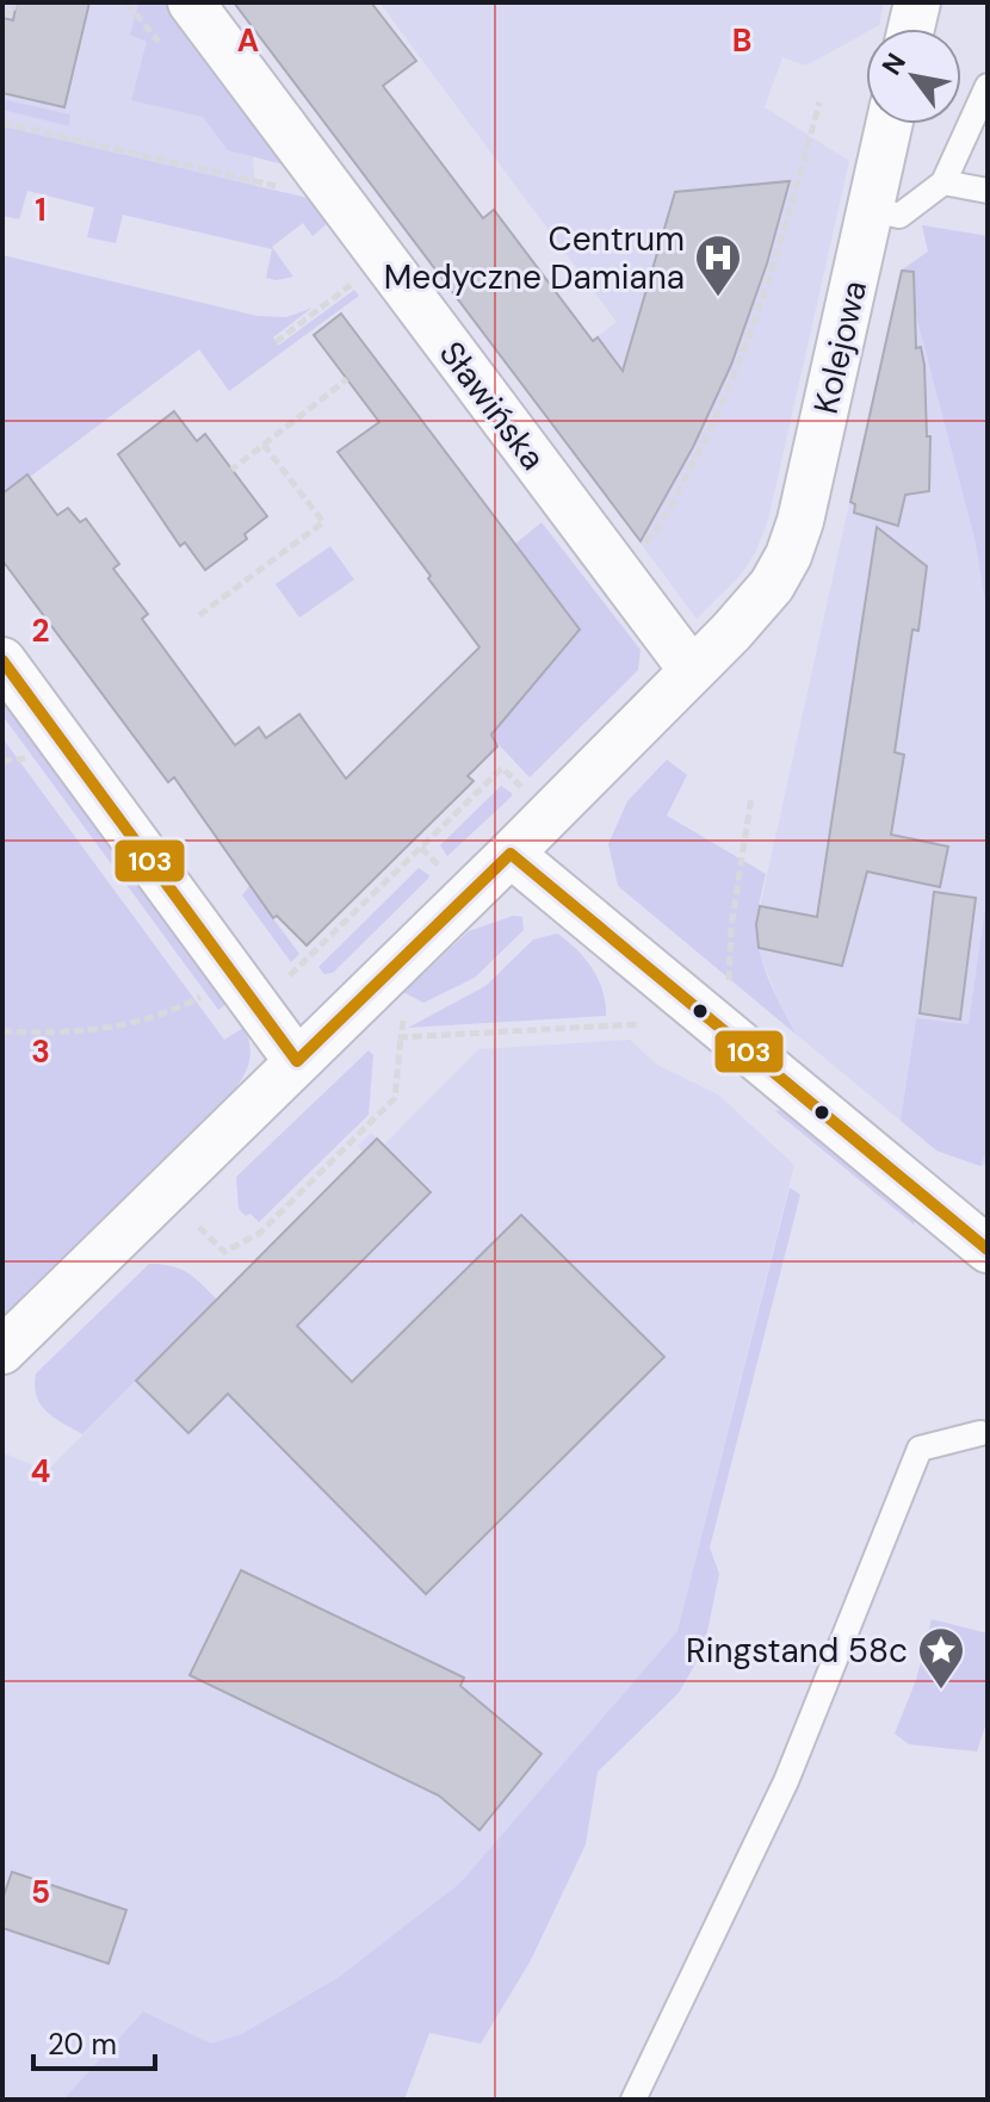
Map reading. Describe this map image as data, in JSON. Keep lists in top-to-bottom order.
{
  "streets": {
    "street": ["Kolejowa", "Sławińska"]
  },
  "crossings": [
    ["Kolejowa", "Sławińska"]
  ],
  "places": {
    "hospital": ["Centrum Medyczne Damiana"],
    "place": ["Ringstand 58c"]
  },
  "lines": ["transit line 103"],
  "scale_bar": "20 m",
  "north": "top left",
  "grid": {
    "columns": ["A", "B"],
    "rows": [
      "1",
      "2",
      "3",
      "4",
      "5"
    ]
  }
}
